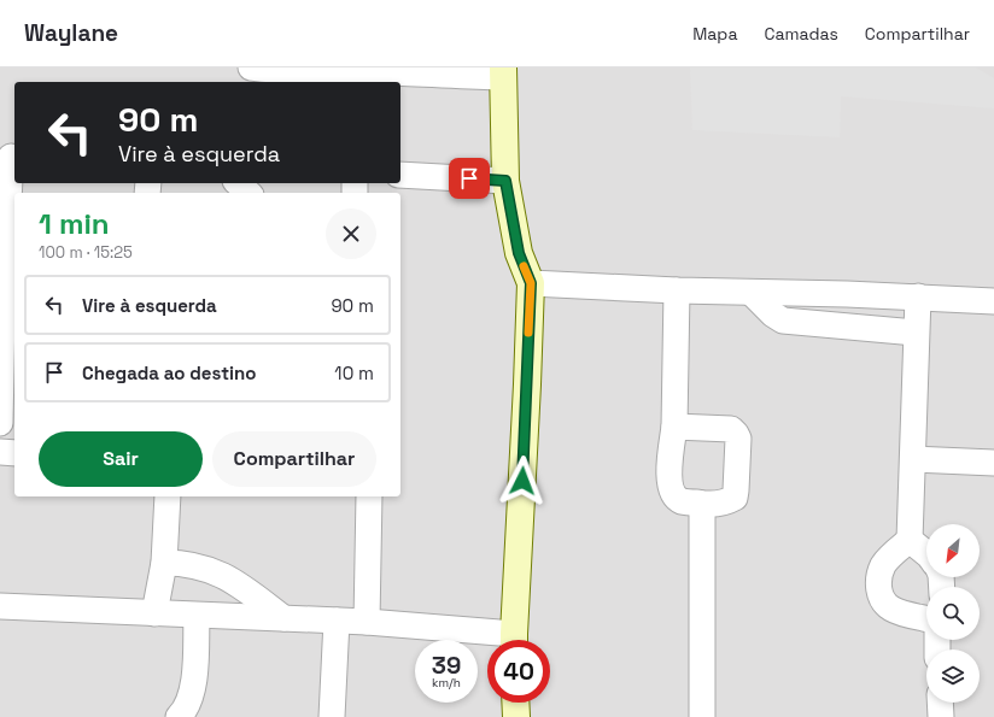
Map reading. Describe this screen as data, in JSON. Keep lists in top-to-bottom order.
{
  "north": "bottom left",
  "page": {
    "header": "Waylane",
    "nav": ["Mapa", "Camadas", "Compartilhar"],
    "turn": ["90 m", "Vire à esquerda"],
    "heading": ["1 min", "100 m · 15:25"],
    "list": [
      {
        "name": "Vire à esquerda",
        "value": "90 m"
      },
      {
        "name": "Chegada ao destino",
        "value": "10 m"
      }
    ],
    "buttons": ["Sair", "Compartilhar"],
    "speed": "39 km/h",
    "limit": "40"
  }
}
